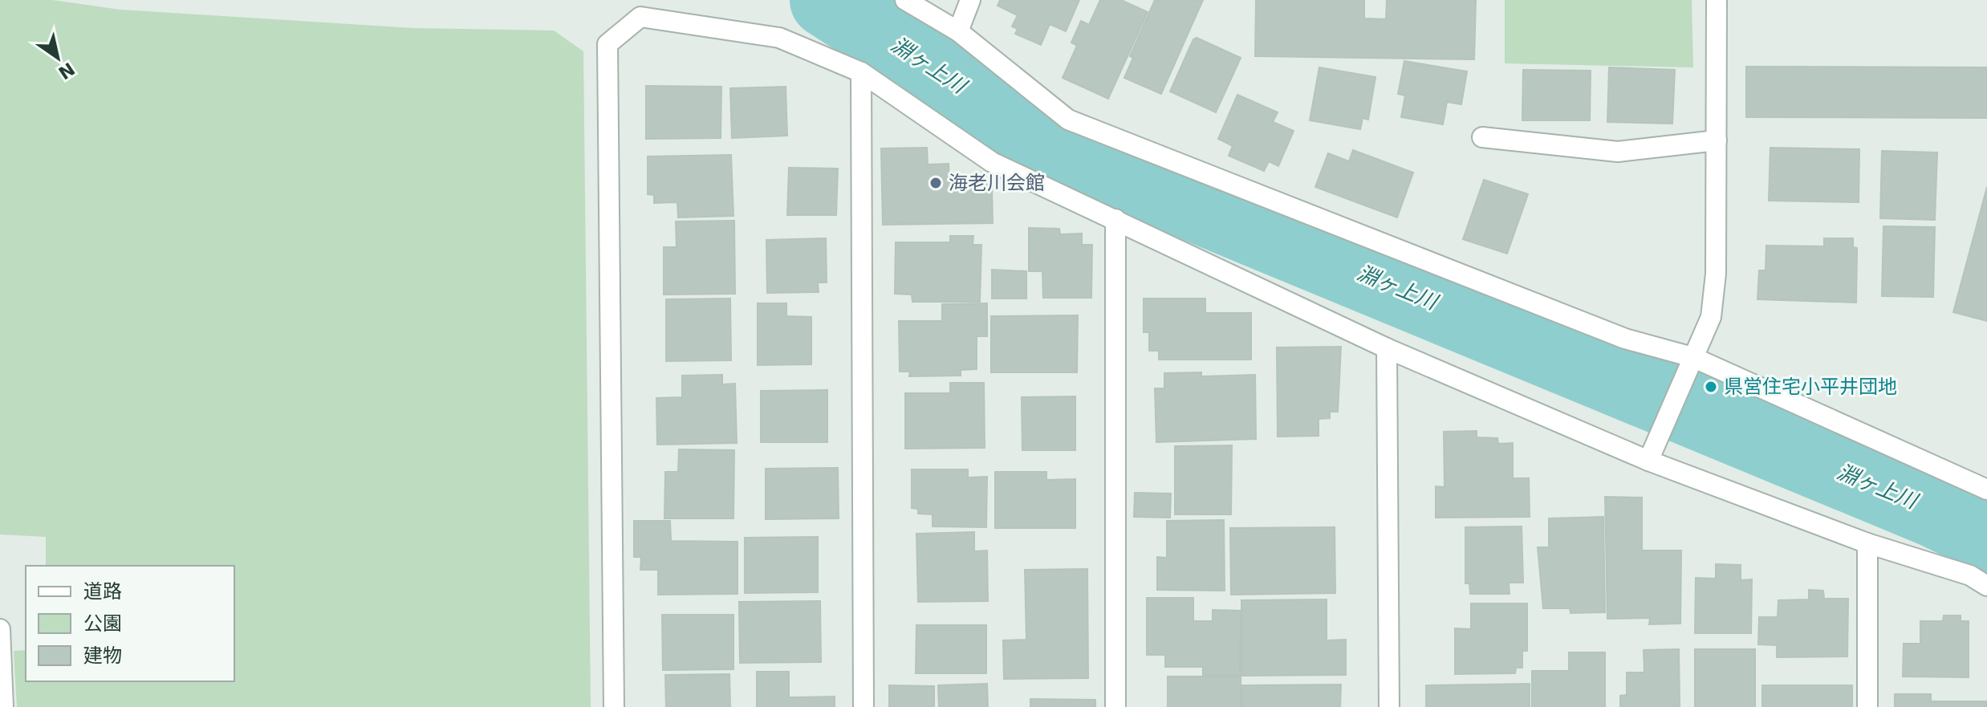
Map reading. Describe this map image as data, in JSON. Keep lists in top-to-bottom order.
{
  "water": ["淵ヶ上川"],
  "places": ["海老川会館", "県営住宅小平井団地"],
  "legend": ["道路", "公園", "建物"],
  "north": "bottom right"
}
